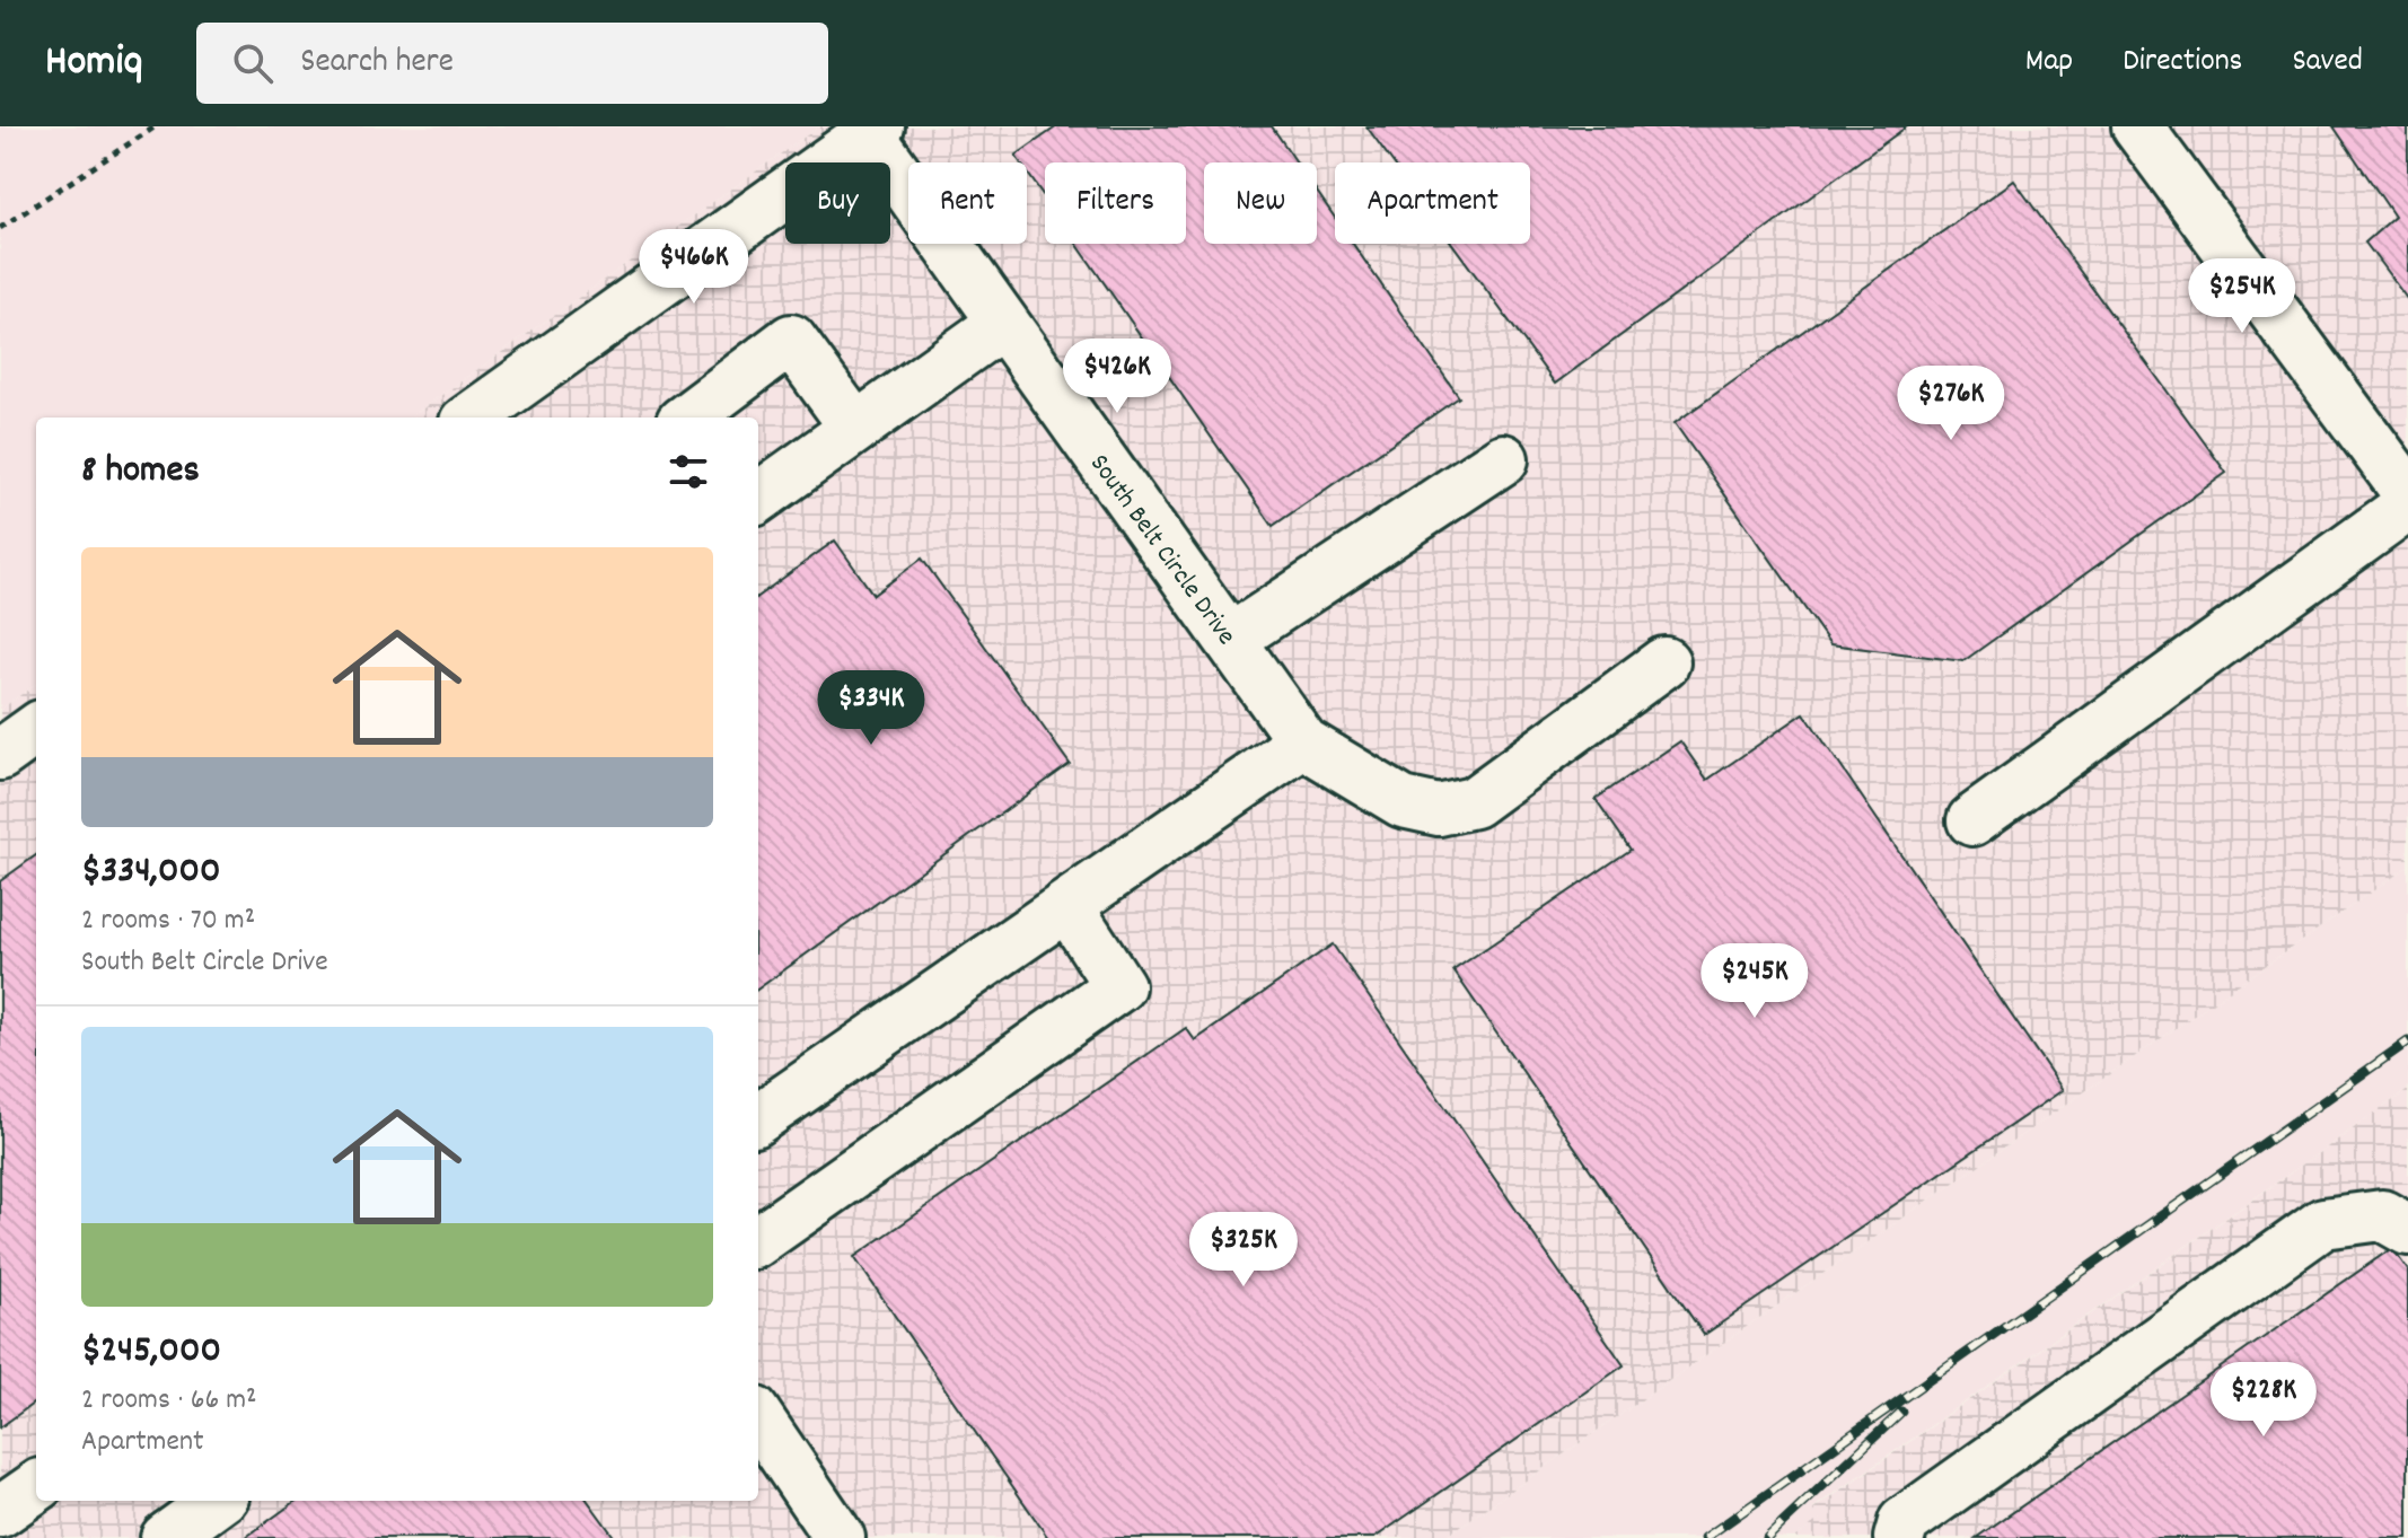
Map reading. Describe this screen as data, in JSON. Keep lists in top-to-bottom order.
{
  "streets": {
    "street": ["South Belt Circle Drive"]
  },
  "page": {
    "header": "Homiq",
    "search": "Search here",
    "nav": ["Map", "Directions", "Saved"],
    "chip": [
      "Buy",
      "Rent",
      "Filters",
      "New",
      "Apartment"
    ],
    "price": [
      "$466K",
      "$254K",
      "$426K",
      "$276K",
      "$334K",
      "$245K",
      "$325K",
      "$228K"
    ],
    "heading": "8 homes",
    "list": [
      {
        "name": "$334,000",
        "note": "2 rooms · 70 m² · South Belt Circle Drive"
      },
      {
        "name": "$245,000",
        "note": "2 rooms · 66 m² · Apartment"
      }
    ]
  }
}
